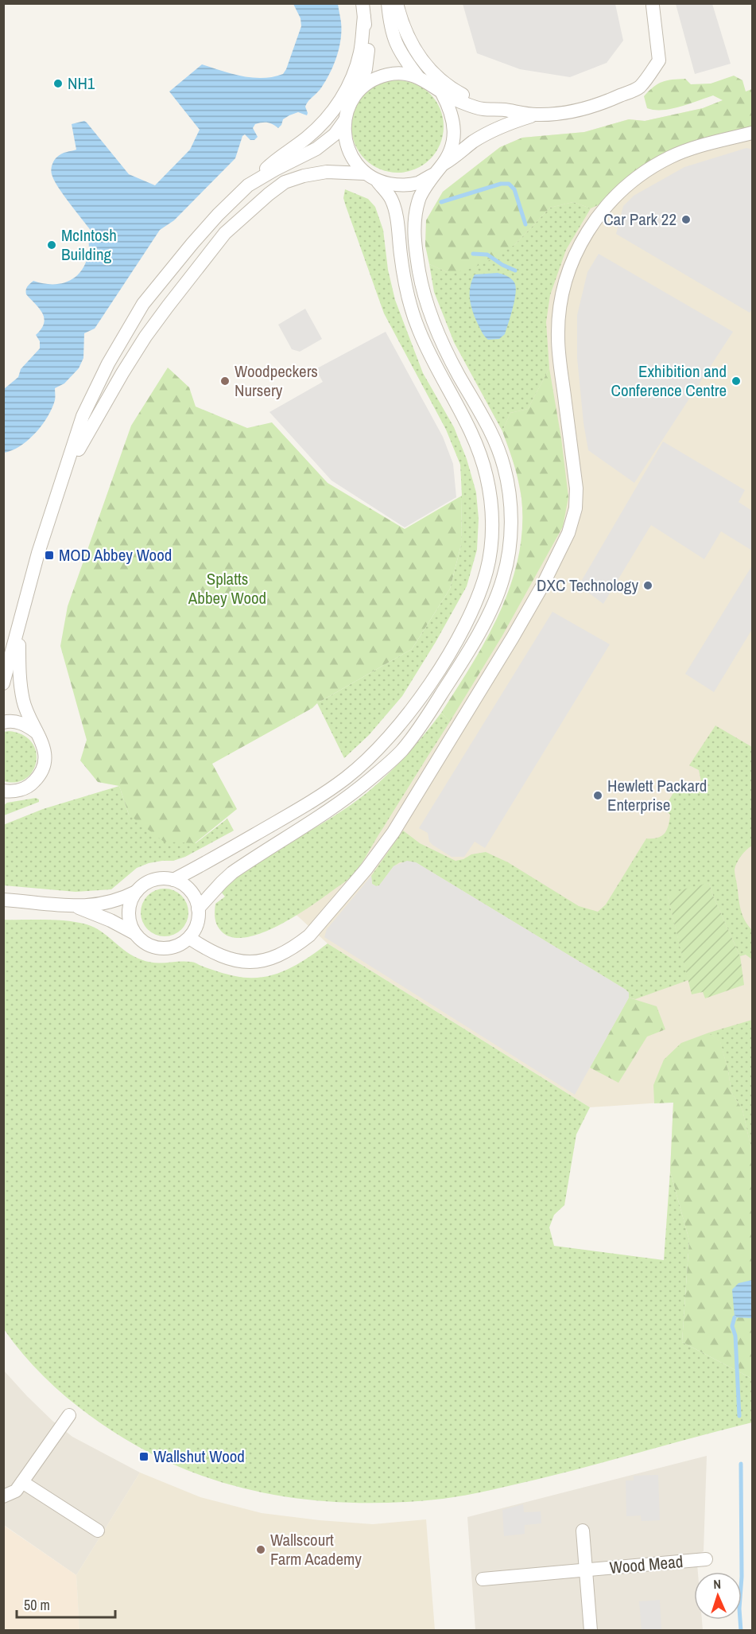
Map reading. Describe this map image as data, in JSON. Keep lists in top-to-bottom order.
{
  "streets": {
    "street": ["Wood Mead"]
  },
  "parks": ["Splatts Abbey Wood"],
  "places": {
    "other": [
      "NH1",
      "Car Park 22",
      "McIntosh Building",
      "Woodpeckers Nursery",
      "Exhibition and Conference Centre",
      "DXC Technology",
      "Hewlett Packard Enterprise",
      "Wallscourt Farm Academy"
    ],
    "transit": ["MOD Abbey Wood", "Wallshut Wood"]
  },
  "scale_bar": "50 m",
  "north": "top"
}
